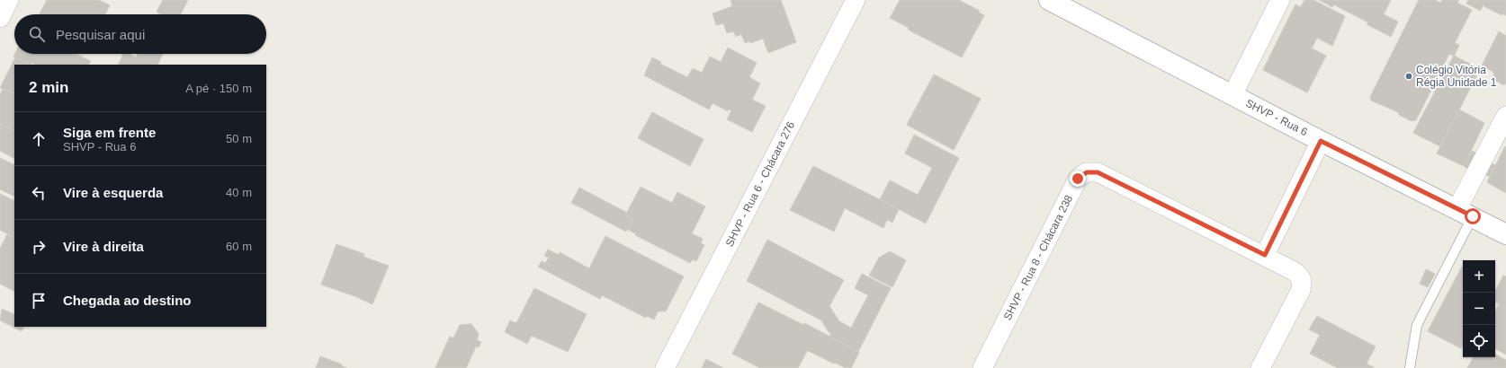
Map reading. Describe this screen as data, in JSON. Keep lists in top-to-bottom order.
{
  "streets": {
    "street": ["SHVP - Rua 6", "SHVP - Rua 6 - Chácara 276", "SHVP - Rua 8 - Chácara 238"]
  },
  "places": ["Colégio Vitória Régia Unidade 1"],
  "page": {
    "search": "Pesquisar aqui",
    "heading": ["2 min", "A pé · 150 m"],
    "list": [
      ["Siga em frente", "SHVP - Rua 6", "50 m"],
      ["Vire à esquerda", "40 m"],
      ["Vire à direita", "60 m"],
      "Chegada ao destino"
    ],
    "map_buttons": ["+", "−"]
  }
}
